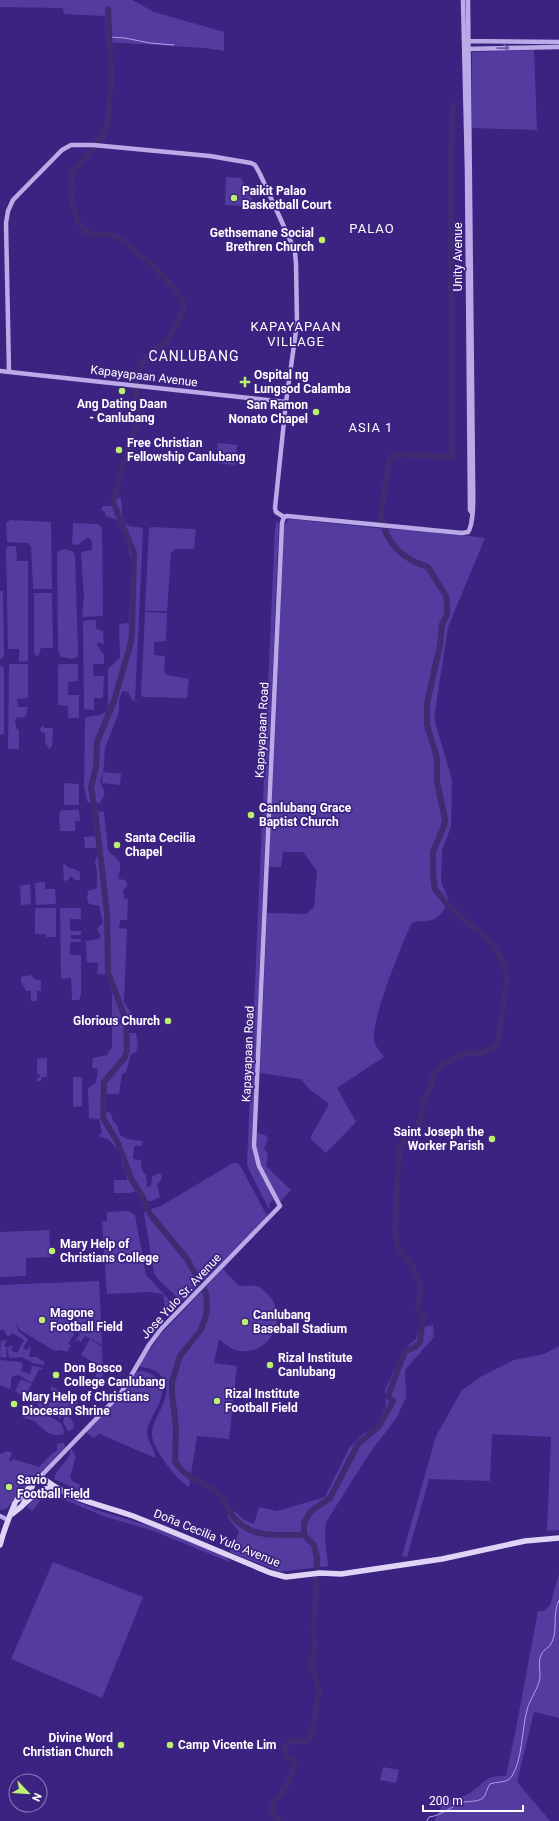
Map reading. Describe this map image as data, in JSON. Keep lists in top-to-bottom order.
{
  "streets": {
    "main road": ["Doña Cecilia Yulo Avenue"],
    "street": [
      "Unity Avenue",
      "Kapayapaan Avenue",
      "Kapayapaan Road",
      "Jose Yulo Sr. Avenue"
    ]
  },
  "crossings": [
    ["Unity Avenue", "Kapayapaan Road"],
    ["Kapayapaan Road", "Jose Yulo Sr. Avenue"],
    ["Jose Yulo Sr. Avenue", "Doña Cecilia Yulo Avenue"]
  ],
  "districts": [
    "PALAO",
    "KAPAYAPAAN VILLAGE",
    "CANLUBANG",
    "ASIA 1"
  ],
  "places": {
    "other": [
      "Paikit Palao Basketball Court",
      "Gethsemane Social Brethren Church",
      "Ang Dating Daan - Canlubang",
      "San Ramon Nonato Chapel",
      "Free Christian Fellowship Canlubang",
      "Canlubang Grace Baptist Church",
      "Santa Cecilia Chapel",
      "Glorious Church",
      "Saint Joseph the Worker Parish",
      "Mary Help of Christians College",
      "Magone Football Field",
      "Canlubang Baseball Stadium",
      "Rizal Institute Canlubang",
      "Don Bosco College Canlubang",
      "Rizal Institute Football Field",
      "Mary Help of Christians Diocesan Shrine",
      "Savio Football Field",
      "Divine Word Christian Church",
      "Camp Vicente Lim"
    ],
    "health": ["Ospital ng Lungsod Calamba"]
  },
  "scale_bar": "200 m",
  "north": "bottom right"
}
